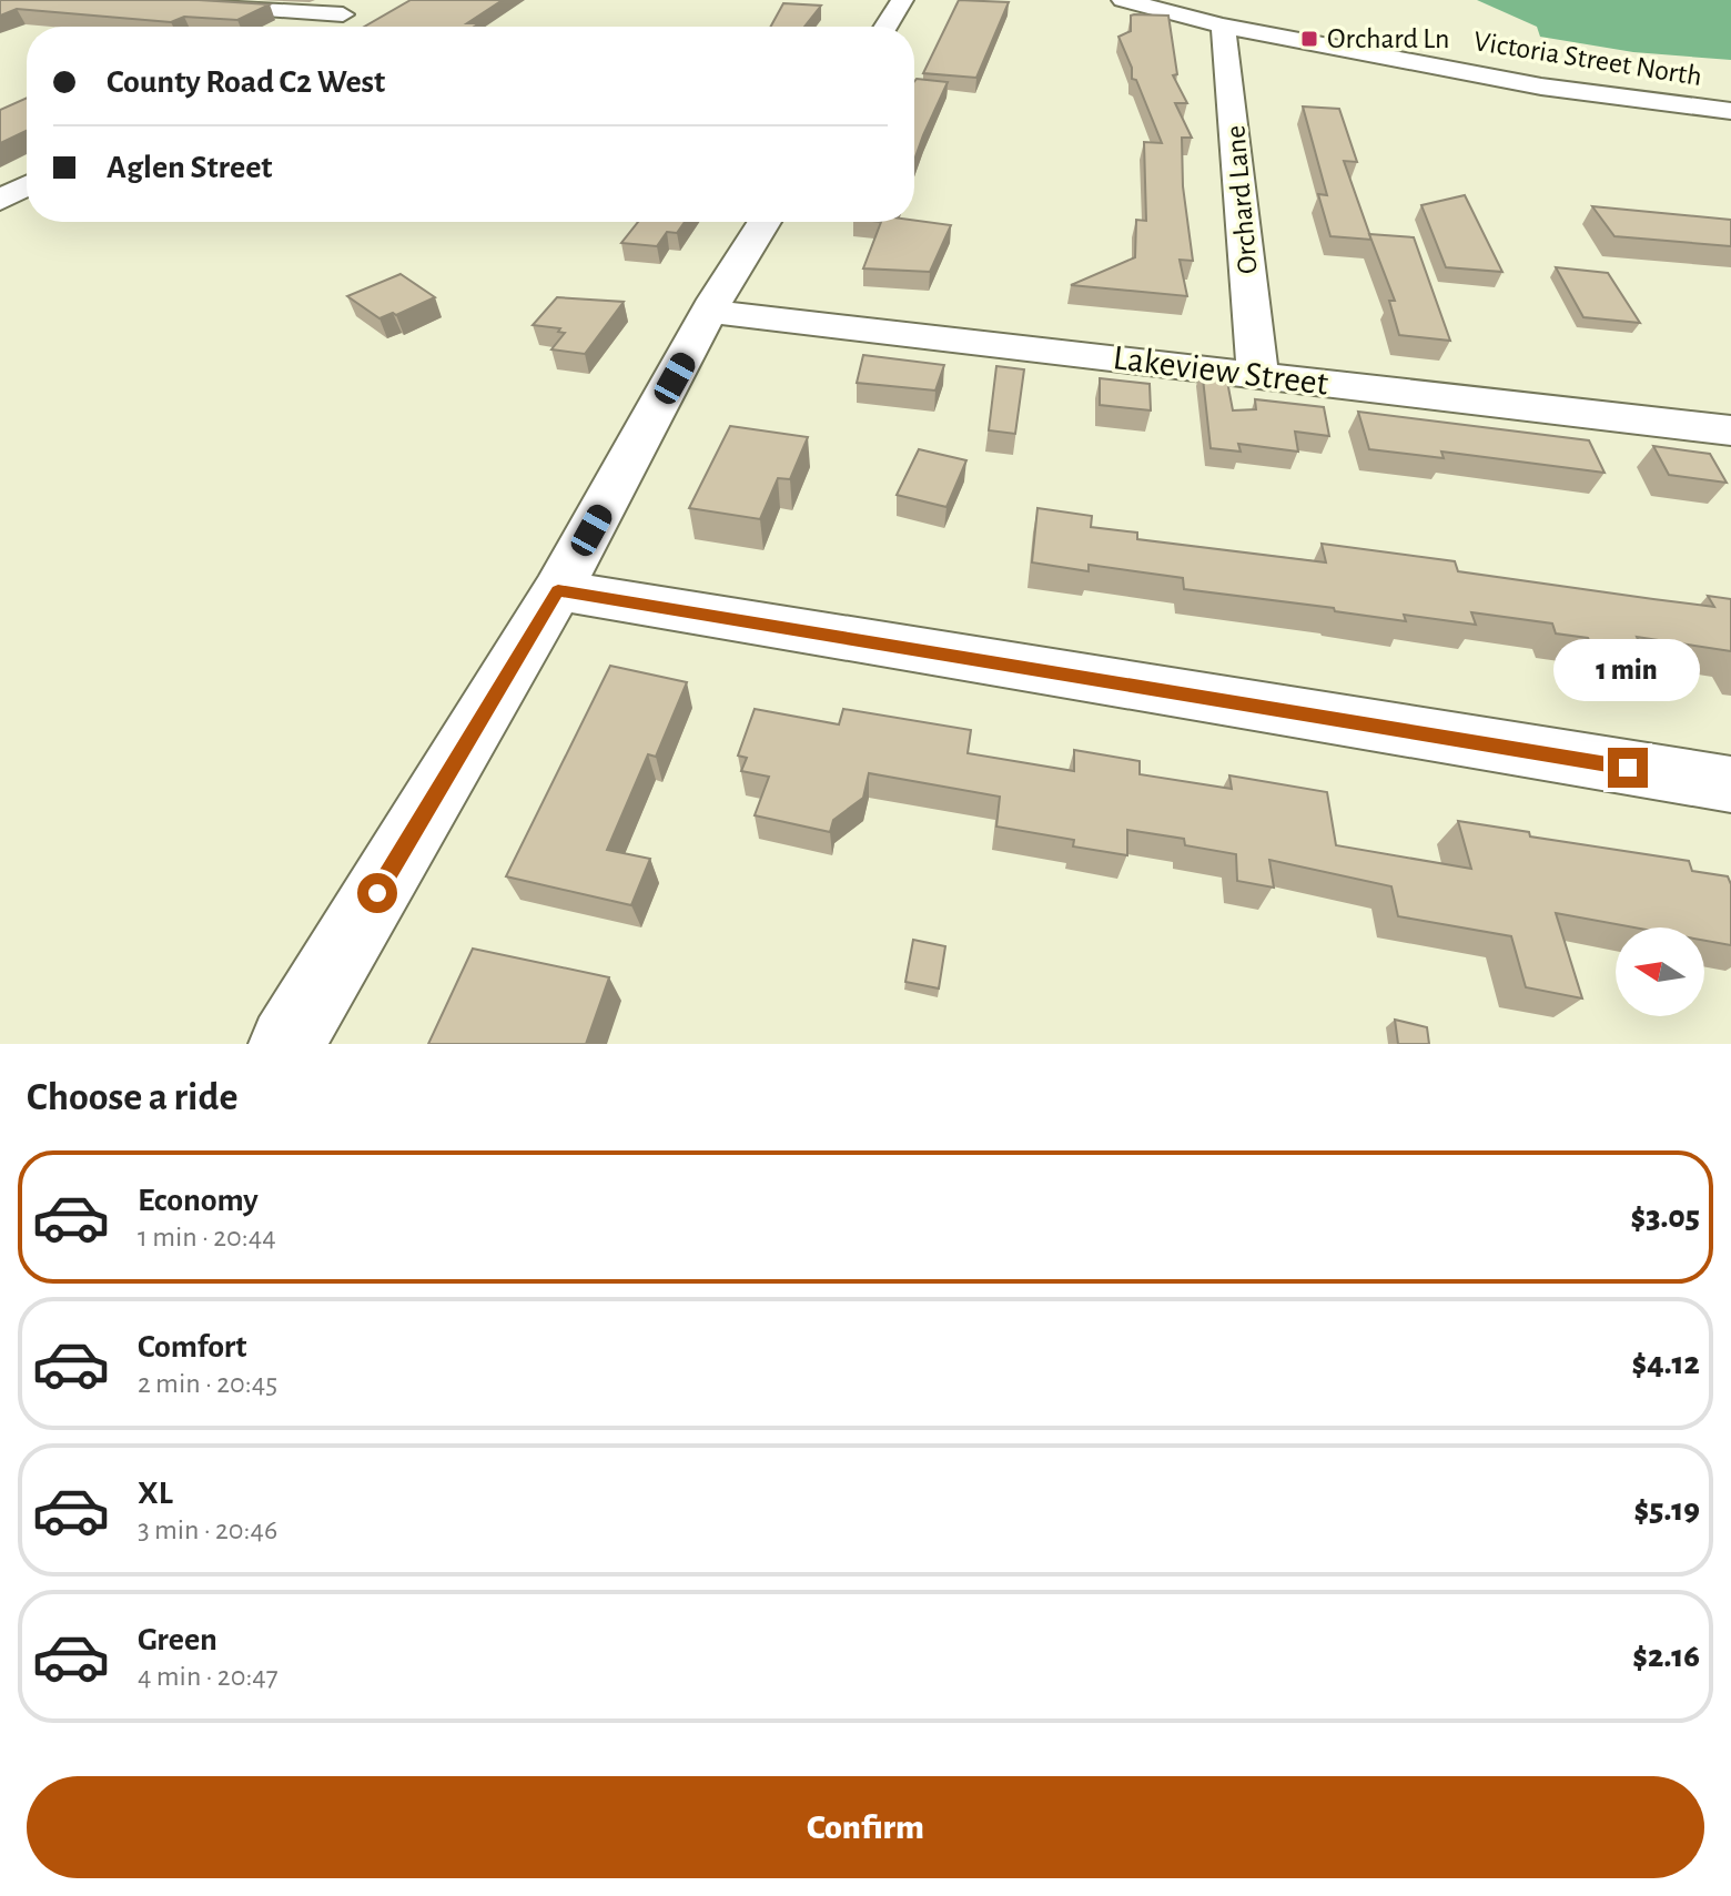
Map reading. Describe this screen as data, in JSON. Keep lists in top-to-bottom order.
{
  "streets": {
    "street": ["Victoria Street North", "Orchard Lane", "Lakeview Street"]
  },
  "crossings": [
    ["Victoria Street North", "Orchard Lane"],
    ["Orchard Lane", "Lakeview Street"]
  ],
  "places": {
    "transit": ["Orchard Ln"]
  },
  "north": "left",
  "page": {
    "banner": ["County Road C2 West", "Aglen Street"],
    "bubble": "1 min",
    "heading": "Choose a ride",
    "list": [
      {
        "name": "Economy",
        "note": "1 min · 20:44",
        "value": "$3.05"
      },
      {
        "name": "Comfort",
        "note": "2 min · 20:45",
        "value": "$4.12"
      },
      {
        "name": "XL",
        "note": "3 min · 20:46",
        "value": "$5.19"
      },
      {
        "name": "Green",
        "note": "4 min · 20:47",
        "value": "$2.16"
      }
    ],
    "buttons": "Confirm"
  }
}
